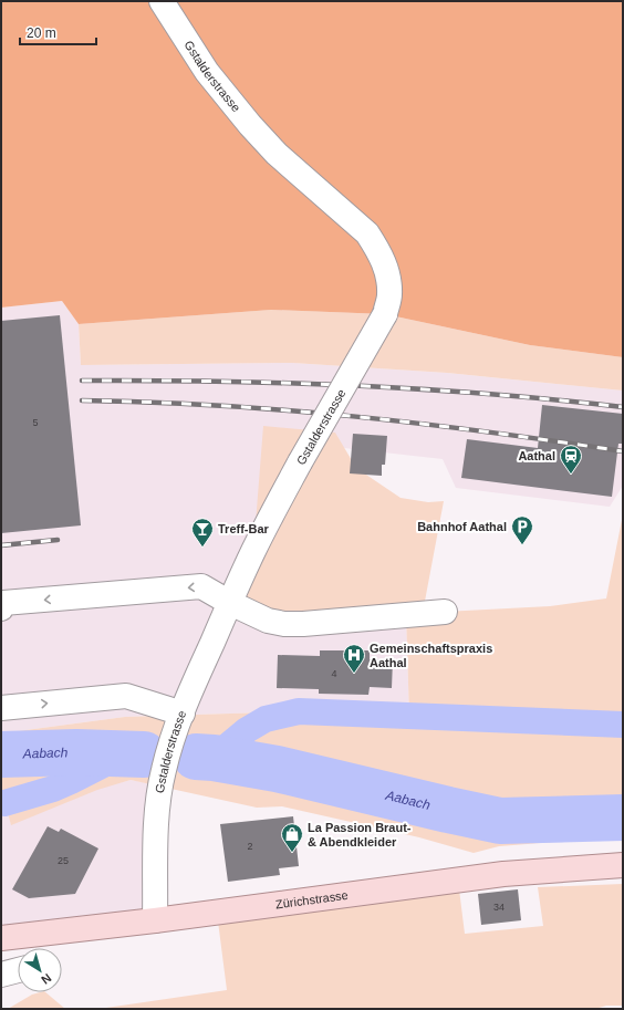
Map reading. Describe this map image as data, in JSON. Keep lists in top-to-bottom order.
{
  "streets": {
    "main road": ["Zürichstrasse"],
    "street": ["Gstalderstrasse"]
  },
  "crossings": [
    ["Gstalderstrasse", "Zürichstrasse"]
  ],
  "water": ["Aabach"],
  "places": {
    "station": ["Aathal"],
    "parking": ["Bahnhof Aathal"],
    "bar": ["Treff-Bar"],
    "hospital": ["Gemeinschaftspraxis Aathal"],
    "shop": ["La Passion Braut- & Abendkleider"]
  },
  "house_numbers": [
    "5",
    "4",
    "2",
    "25",
    "34"
  ],
  "scale_bar": "20 m",
  "north": "bottom right"
}
